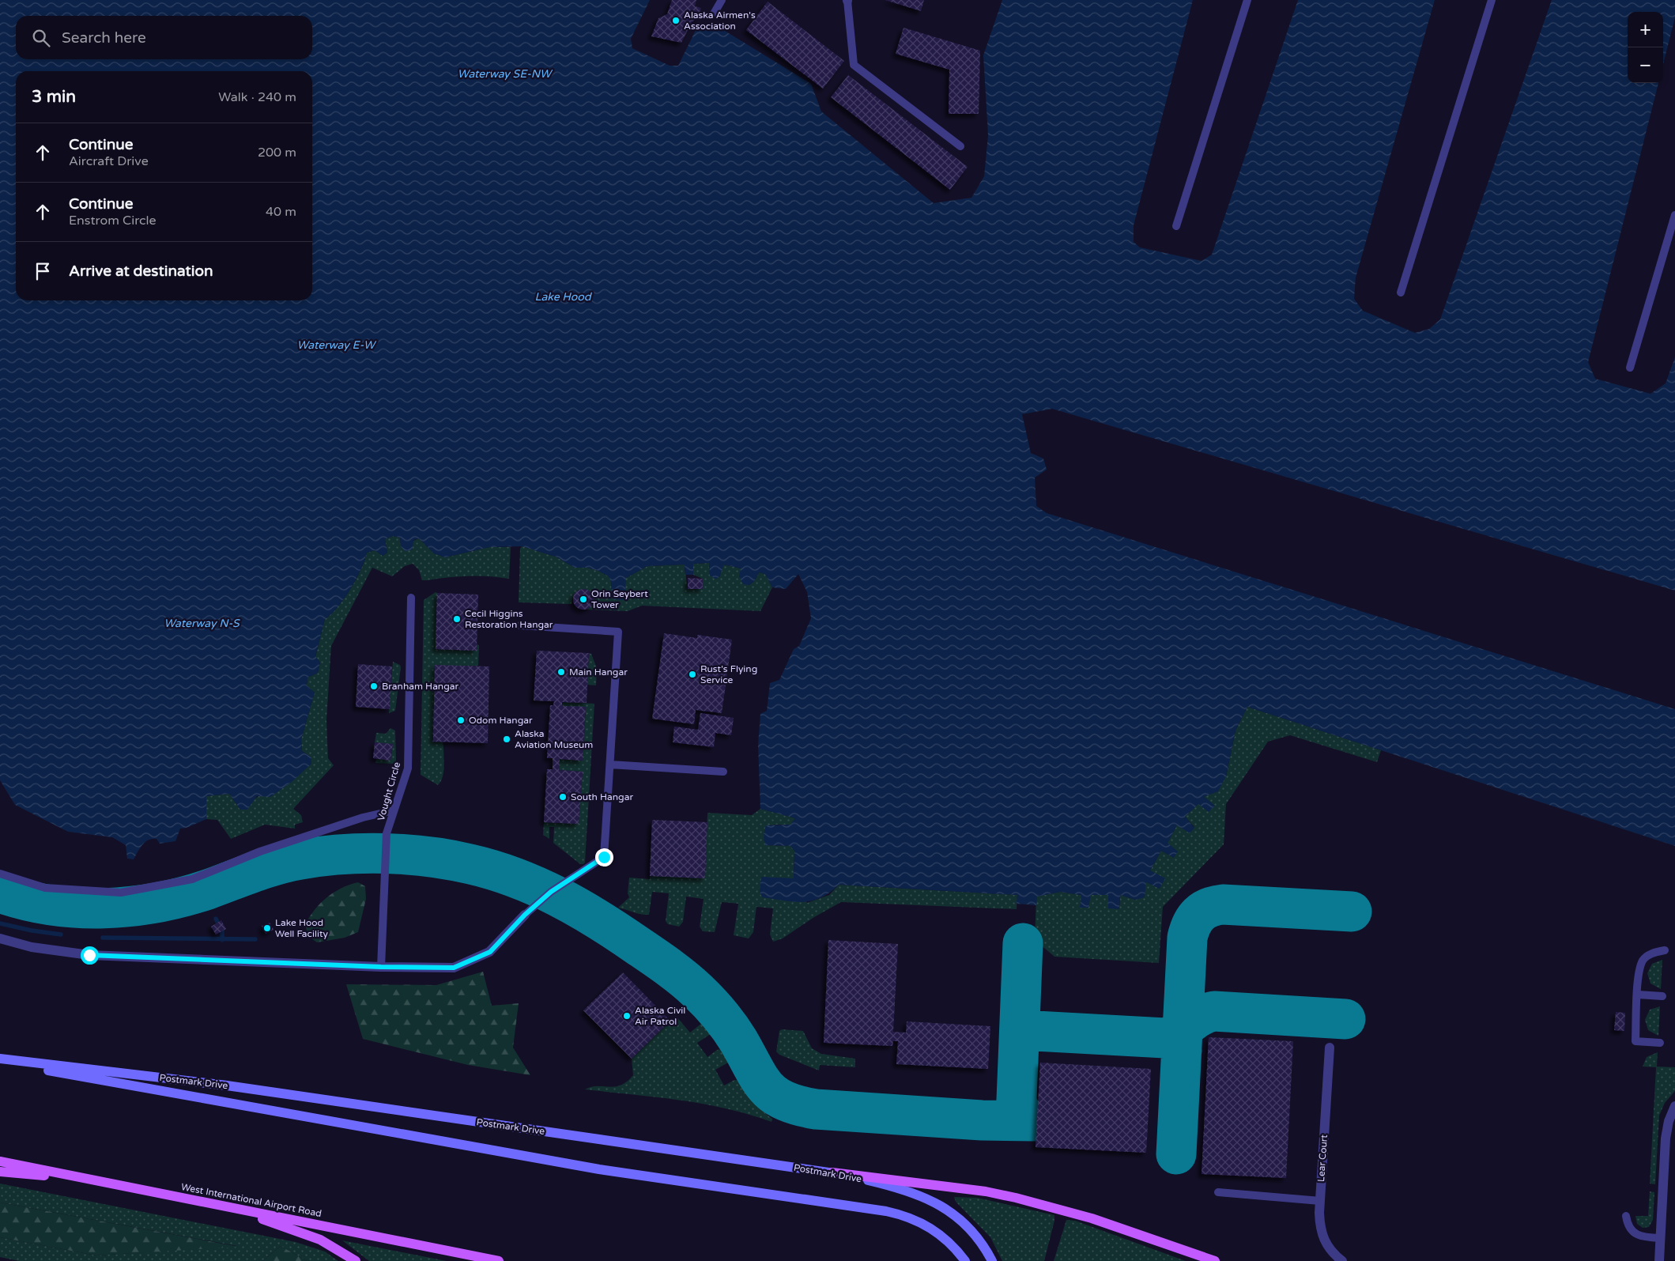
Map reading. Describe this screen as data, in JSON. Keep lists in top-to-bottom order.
{
  "streets": {
    "main road": ["West International Airport Road"],
    "street": ["Postmark Drive", "Lear Court"],
    "lane": ["Vought Circle"]
  },
  "water": [
    "Waterway SE-NW",
    "Lake Hood",
    "Waterway E-W",
    "Waterway N-S"
  ],
  "places": [
    "Alaska Airmen's Association",
    "Orin Seybert Tower",
    "Cecil Higgins Restoration Hangar",
    "Main Hangar",
    "Rust's Flying Service",
    "Branham Hangar",
    "Odom Hangar",
    "Alaska Aviation Museum",
    "South Hangar",
    "Lake Hood Well Facility",
    "Alaska Civil Air Patrol"
  ],
  "page": {
    "map_buttons": ["+", "−"],
    "search": "Search here",
    "heading": ["3 min", "Walk · 240 m"],
    "list": [
      ["Continue", "Aircraft Drive", "200 m"],
      ["Continue", "Enstrom Circle", "40 m"],
      "Arrive at destination"
    ]
  }
}
